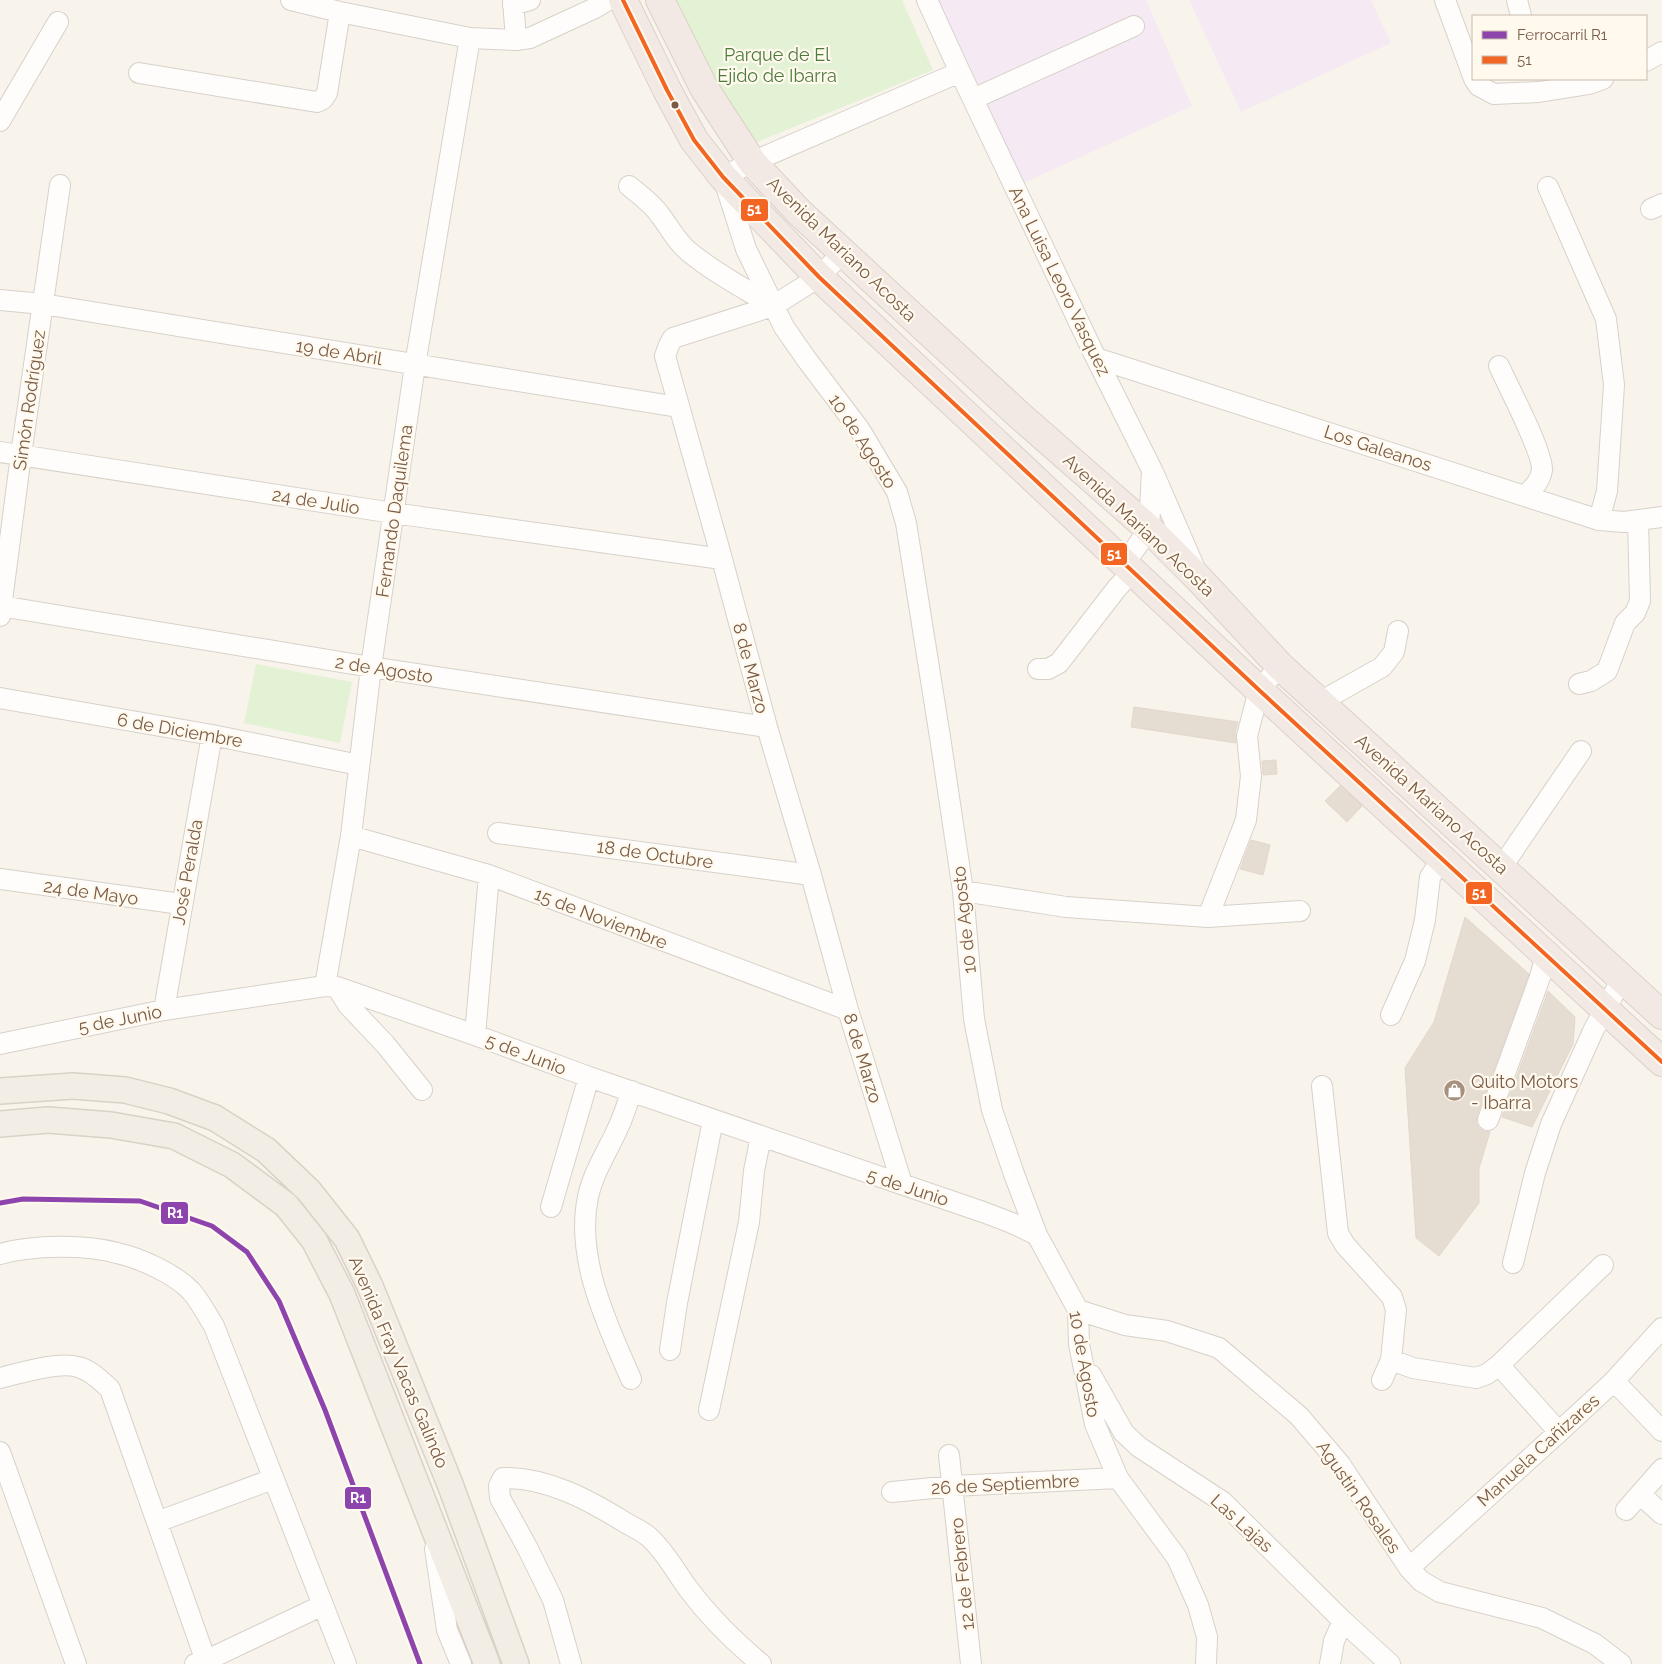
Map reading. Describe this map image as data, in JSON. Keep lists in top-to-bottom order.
{
  "streets": {
    "highway": ["Avenida Mariano Acosta"],
    "main road": ["Avenida Fray Vacas Galindo"],
    "street": [
      "Ana Luisa Leoro Vasquez",
      "19 de Abril",
      "Simón Rodríguez",
      "10 de Agosto",
      "Los Galeanos",
      "24 de Julio",
      "Fernando Daquilema",
      "8 de Marzo",
      "2 de Agosto",
      "6 de Diciembre",
      "18 de Octubre",
      "José Peralda",
      "24 de Mayo",
      "15 de Noviembre",
      "5 de Junio",
      "Manuela Cañizares",
      "26 de Septiembre",
      "Agustin Rosales",
      "Las Lajas",
      "12 de Febrero"
    ]
  },
  "crossings": [
    ["Avenida Mariano Acosta", "Ana Luisa Leoro Vasquez"],
    ["Avenida Mariano Acosta", "10 de Agosto"],
    ["Avenida Mariano Acosta", "8 de Marzo"],
    ["Ana Luisa Leoro Vasquez", "Los Galeanos"],
    ["19 de Abril", "Simón Rodríguez"],
    ["19 de Abril", "Fernando Daquilema"],
    ["19 de Abril", "8 de Marzo"],
    ["Simón Rodríguez", "24 de Julio"],
    ["Simón Rodríguez", "2 de Agosto"],
    ["10 de Agosto", "8 de Marzo"],
    ["10 de Agosto", "5 de Junio"],
    ["10 de Agosto", "26 de Septiembre"],
    ["10 de Agosto", "Agustin Rosales"],
    ["10 de Agosto", "Las Lajas"],
    ["24 de Julio", "Fernando Daquilema"],
    ["24 de Julio", "8 de Marzo"],
    ["Fernando Daquilema", "2 de Agosto"],
    ["Fernando Daquilema", "6 de Diciembre"],
    ["Fernando Daquilema", "15 de Noviembre"],
    ["Fernando Daquilema", "5 de Junio"],
    ["8 de Marzo", "2 de Agosto"],
    ["8 de Marzo", "18 de Octubre"],
    ["8 de Marzo", "15 de Noviembre"],
    ["8 de Marzo", "5 de Junio"],
    ["6 de Diciembre", "José Peralda"],
    ["José Peralda", "24 de Mayo"],
    ["José Peralda", "5 de Junio"],
    ["Manuela Cañizares", "Agustin Rosales"],
    ["26 de Septiembre", "12 de Febrero"]
  ],
  "parks": ["Parque de El Ejido de Ibarra"],
  "places": {
    "shop": ["Quito Motors - Ibarra"]
  },
  "lines": ["transit line 51", "rail line R1"],
  "legend": ["Ferrocarril R1", "51"]
}
